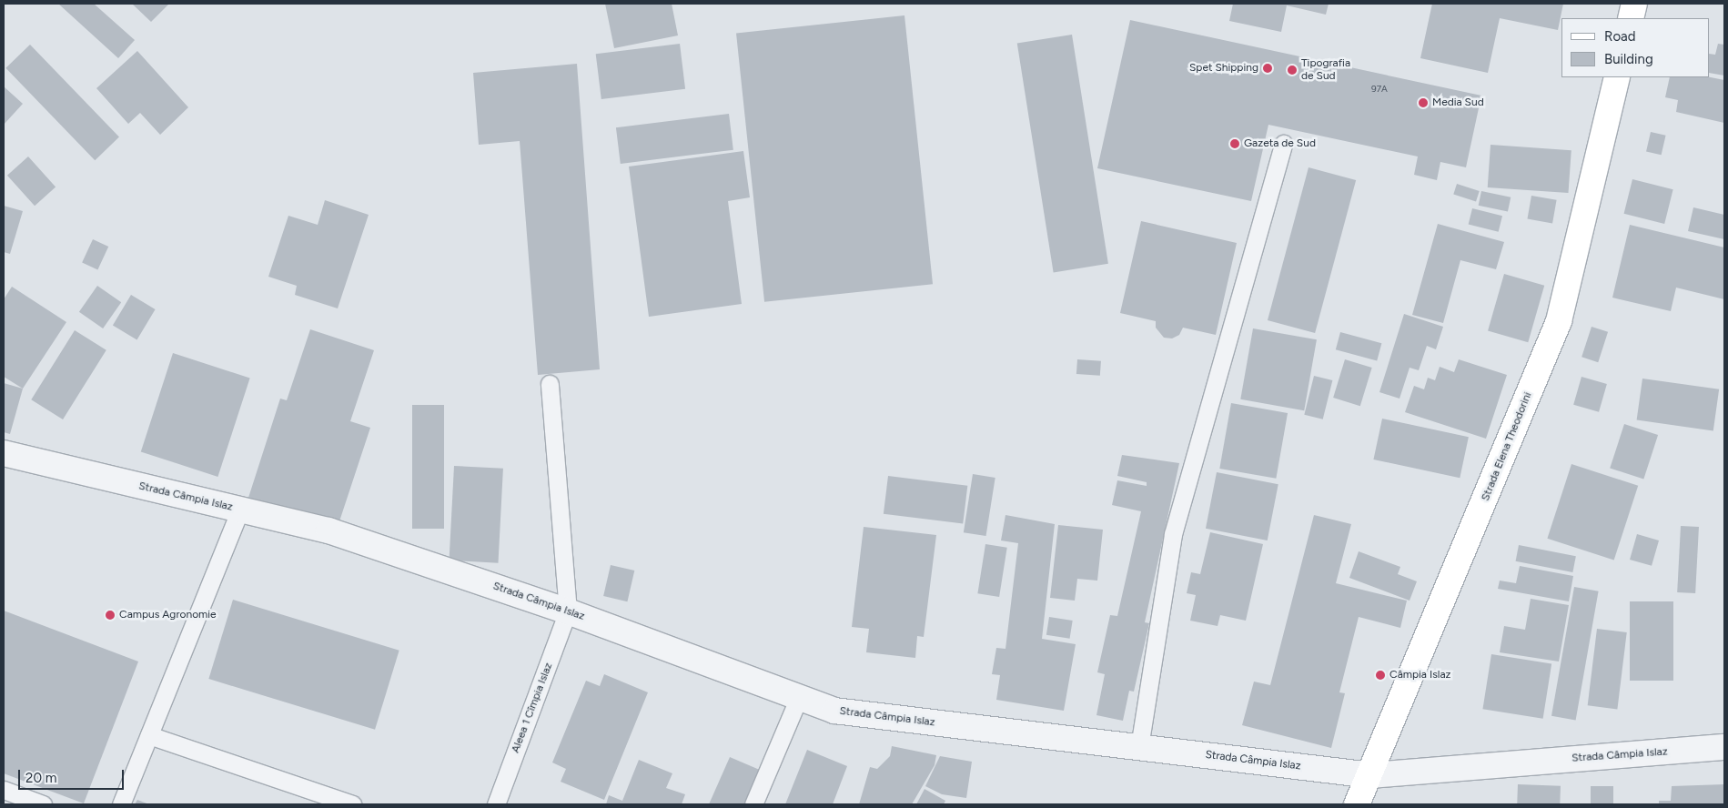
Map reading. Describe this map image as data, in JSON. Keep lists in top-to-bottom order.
{
  "streets": {
    "main road": ["Strada Elena Theodorini"],
    "street": ["Strada Câmpia Islaz"],
    "lane": ["Aleea 1 Cîmpia Islaz"]
  },
  "crossings": [
    ["Strada Elena Theodorini", "Strada Câmpia Islaz"],
    ["Strada Câmpia Islaz", "Aleea 1 Cîmpia Islaz"]
  ],
  "places": [
    "Spet Shipping",
    "Tipografia de Sud",
    "Media Sud",
    "Gazeta de Sud",
    "Campus Agronomie",
    "Câmpia Islaz"
  ],
  "house_numbers": ["97A"],
  "legend": ["Road", "Building"],
  "scale_bar": "20 m"
}
